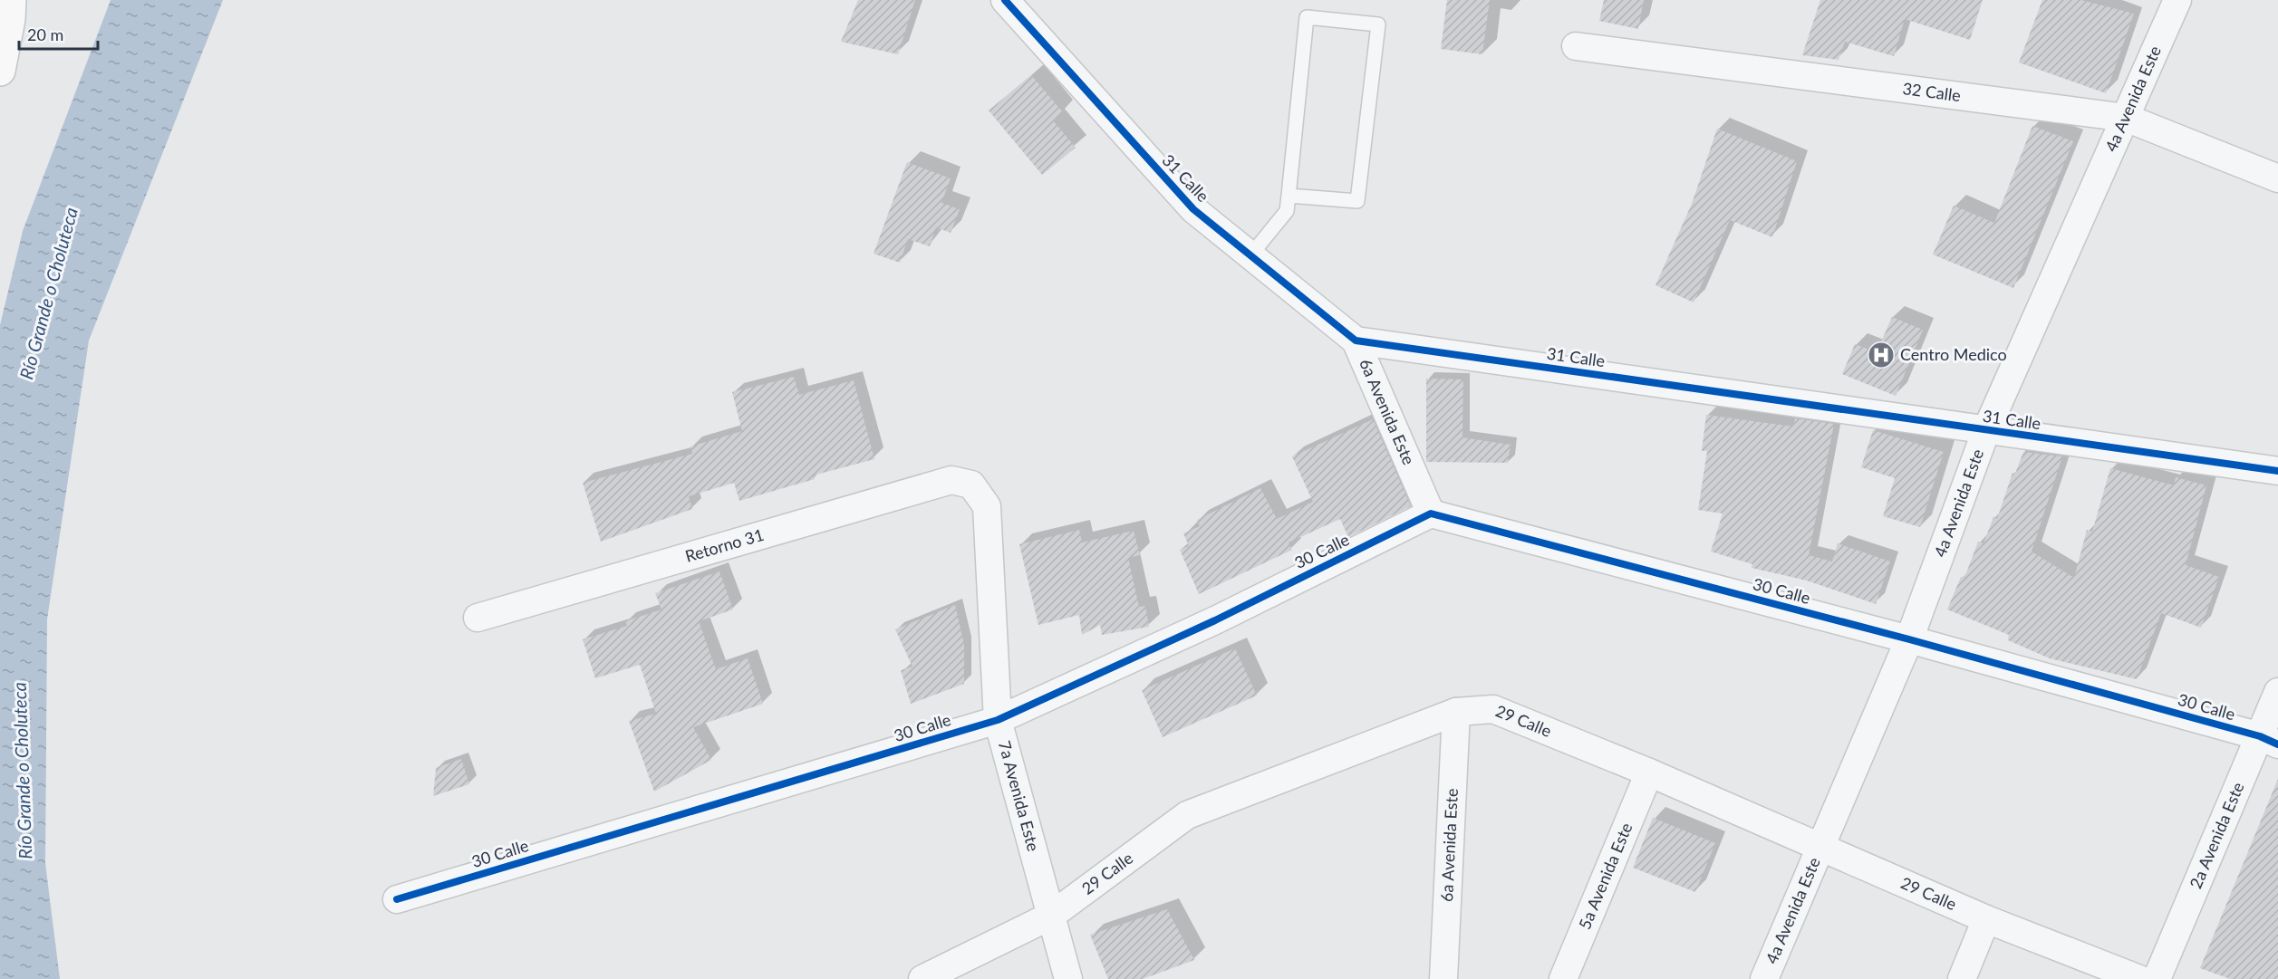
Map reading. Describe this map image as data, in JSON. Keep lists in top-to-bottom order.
{
  "streets": {
    "street": [
      "32 Calle",
      "4a Avenida Este",
      "31 Calle",
      "6a Avenida Este",
      "Retorno 31",
      "30 Calle",
      "29 Calle",
      "7a Avenida Este",
      "2a Avenida Este",
      "5a Avenida Este"
    ]
  },
  "crossings": [
    ["32 Calle", "4a Avenida Este"],
    ["4a Avenida Este", "31 Calle"],
    ["4a Avenida Este", "30 Calle"],
    ["4a Avenida Este", "29 Calle"],
    ["31 Calle", "6a Avenida Este"],
    ["6a Avenida Este", "30 Calle"],
    ["6a Avenida Este", "29 Calle"],
    ["Retorno 31", "7a Avenida Este"],
    ["30 Calle", "7a Avenida Este"],
    ["30 Calle", "2a Avenida Este"],
    ["29 Calle", "7a Avenida Este"],
    ["29 Calle", "5a Avenida Este"]
  ],
  "water": ["Río Grande o Choluteca"],
  "places": {
    "hospital": ["Centro Medico"]
  },
  "scale_bar": "20 m"
}
